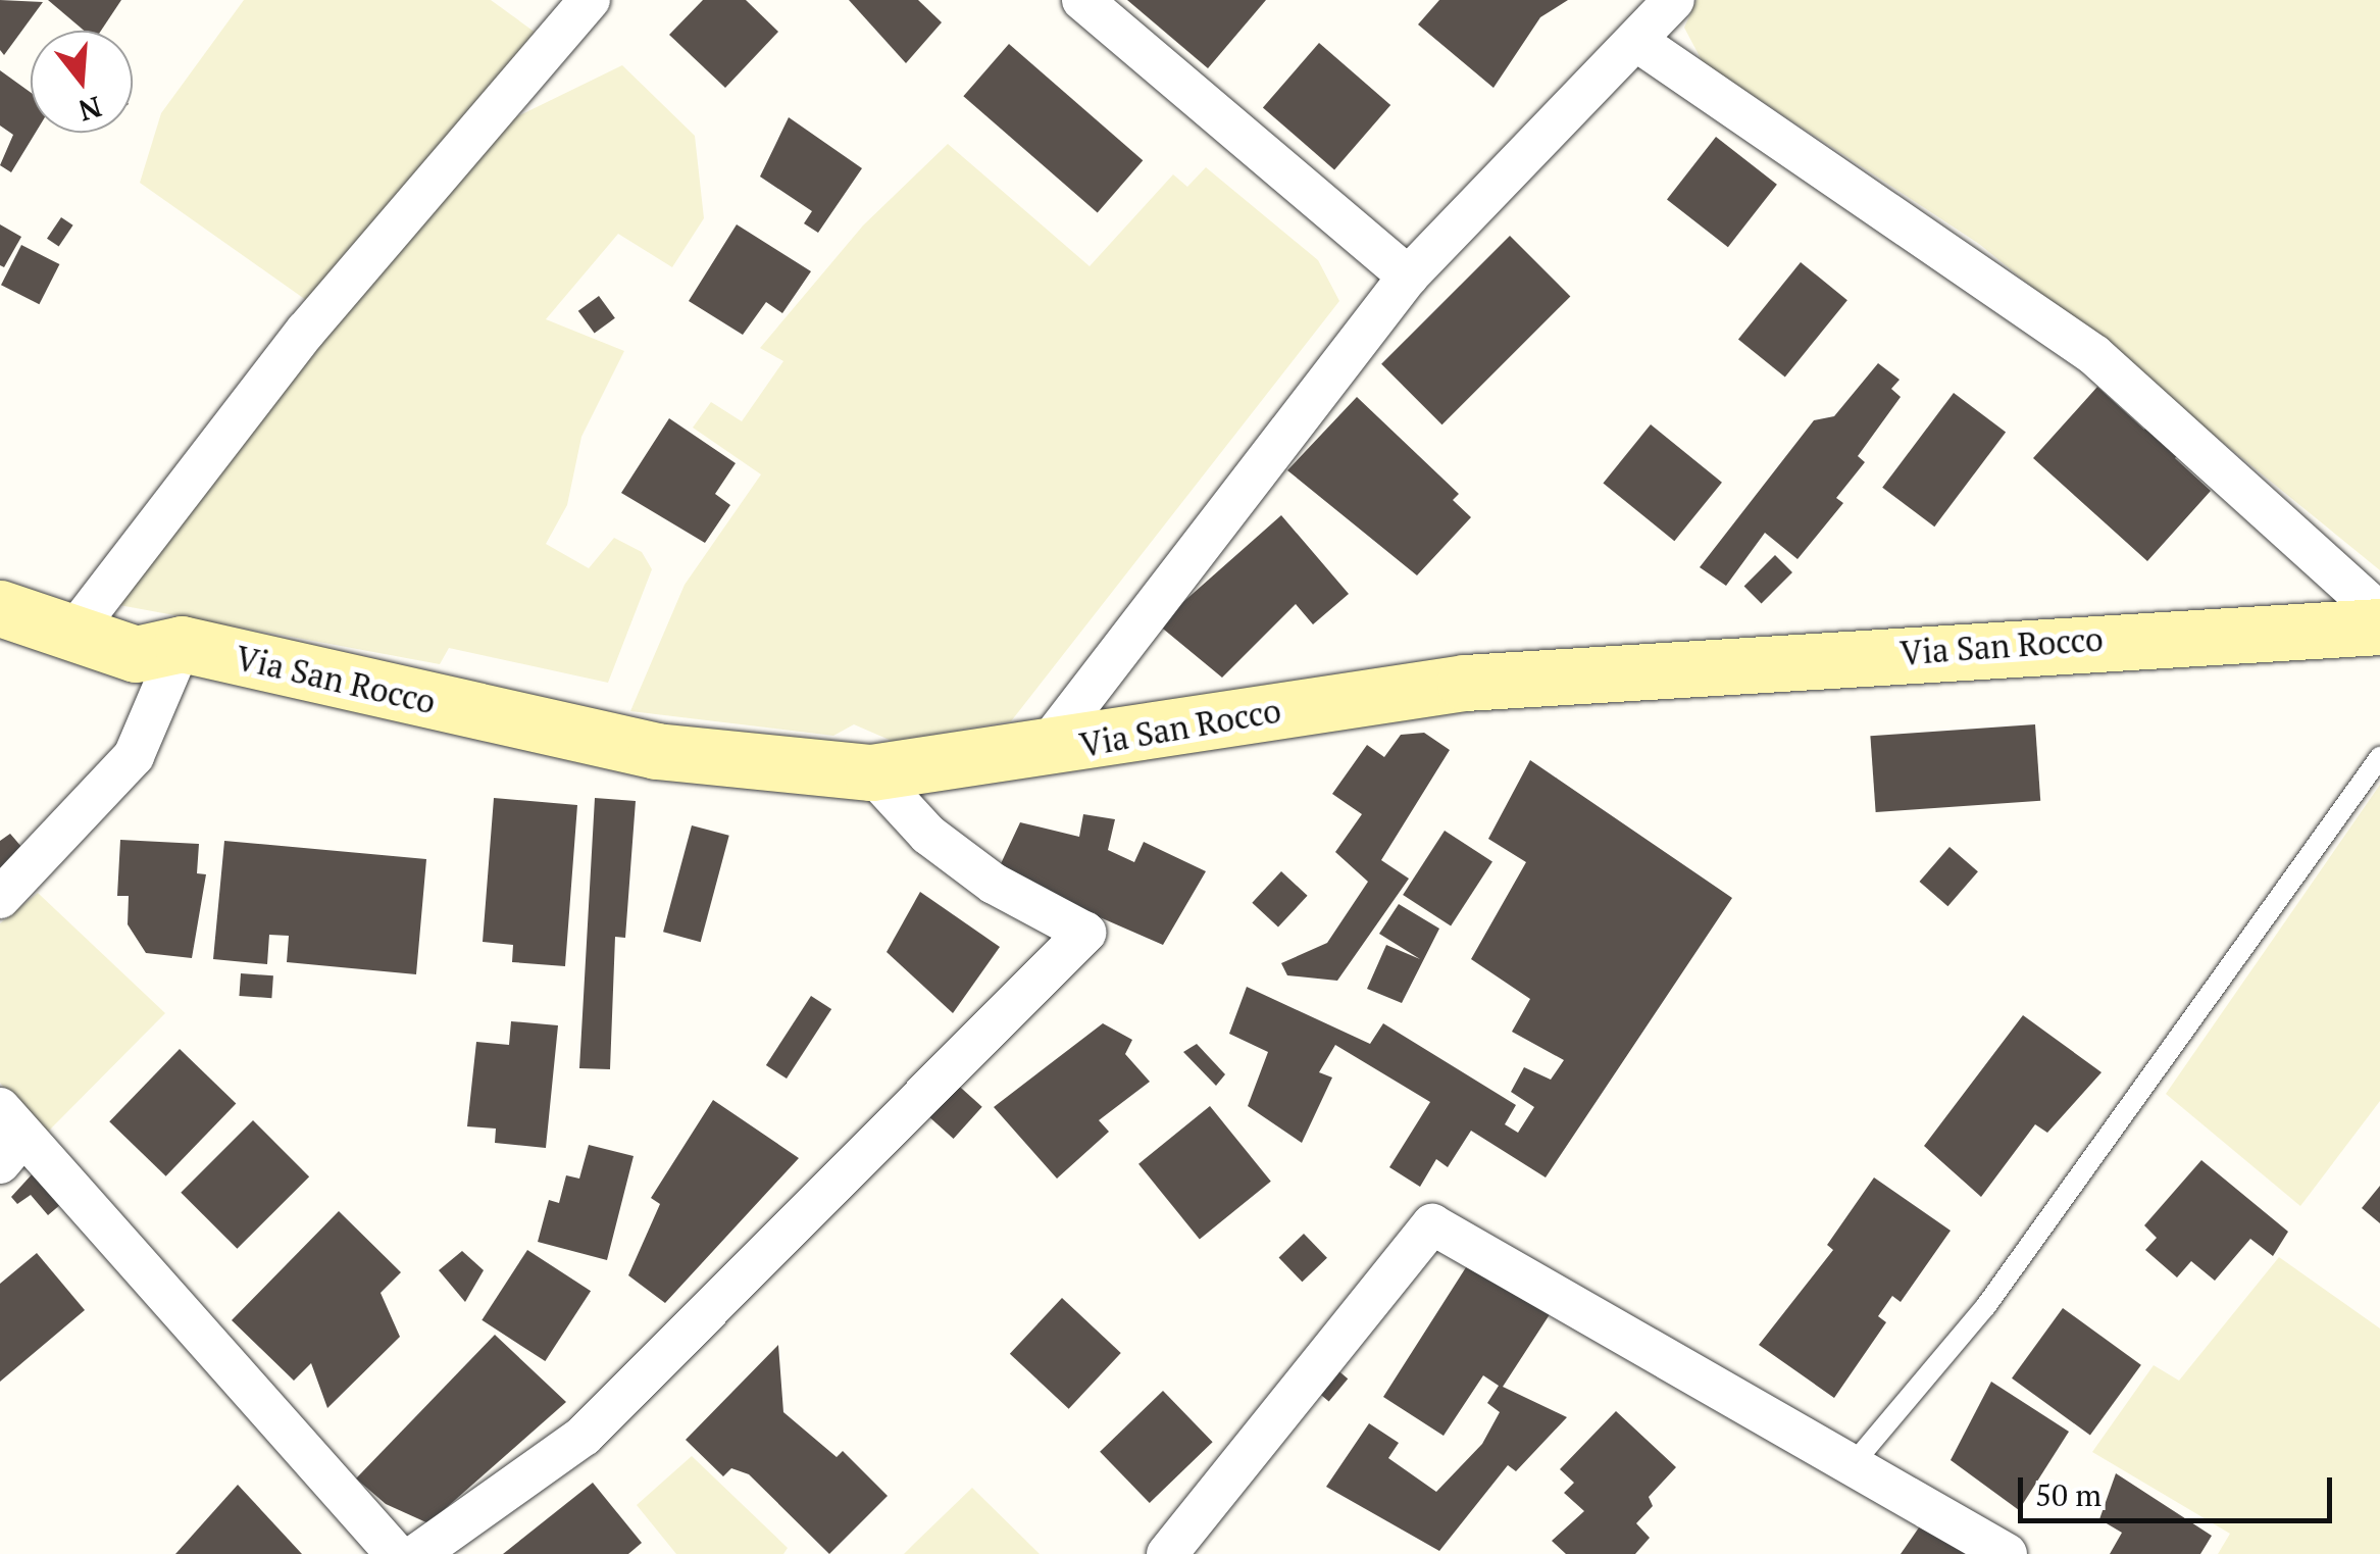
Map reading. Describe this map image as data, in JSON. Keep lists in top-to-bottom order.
{
  "streets": {
    "street": ["Via San Rocco"]
  },
  "scale_bar": "50 m",
  "north": "bottom"
}
